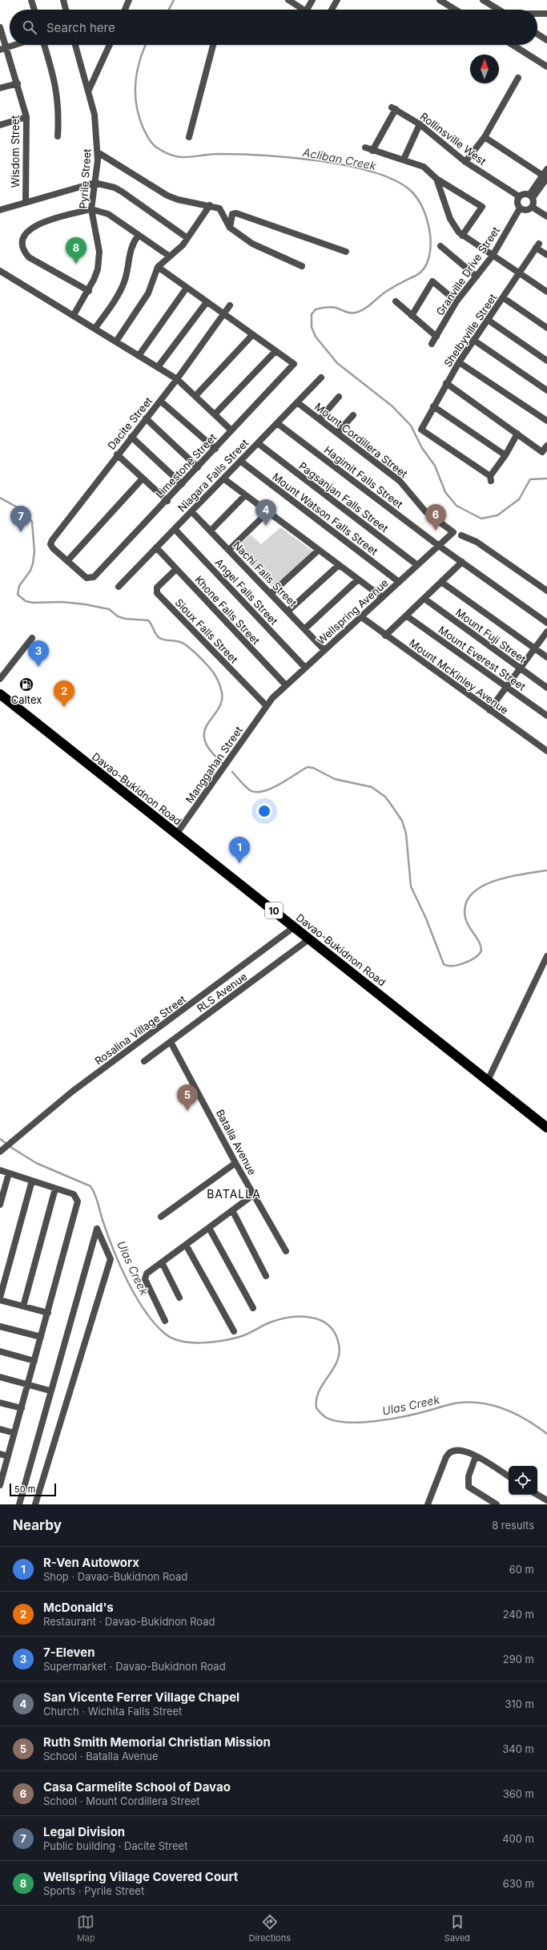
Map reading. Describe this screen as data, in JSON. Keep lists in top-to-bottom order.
{
  "streets": {
    "highway": ["Davao-Bukidnon Road", "10"],
    "street": [
      "Rollinsville West",
      "Wisdom Street",
      "Pyrile Street",
      "Granville Drive Street",
      "Shelbyville Street",
      "Dacite Street",
      "Mount Cordillera Street",
      "Limestone Street",
      "Niagara Falls Street",
      "Hagimit Falls Street",
      "Pagsanjan Falls Street",
      "Mount Watson Falls Street",
      "Nachi Falls Street",
      "Angel Falls Street",
      "Khone Falls Street",
      "Wellspring Avenue",
      "Sioux Falls Street",
      "Mount Fuji Street",
      "Mount Everest Street",
      "Mount McKinley Avenue",
      "Manggahan Street",
      "RLS Avenue",
      "Rosalina Village Street",
      "Batalla Avenue"
    ]
  },
  "crossings": [
    ["Rollinsville West", "Granville Drive Street"],
    ["Dacite Street", "Limestone Street"],
    ["Mount Cordillera Street", "Niagara Falls Street"],
    ["Mount Cordillera Street", "Wellspring Avenue"],
    ["Niagara Falls Street", "Hagimit Falls Street"],
    ["Niagara Falls Street", "Pagsanjan Falls Street"],
    ["Niagara Falls Street", "Mount Watson Falls Street"],
    ["Niagara Falls Street", "Nachi Falls Street"],
    ["Niagara Falls Street", "Angel Falls Street"],
    ["Niagara Falls Street", "Khone Falls Street"],
    ["Hagimit Falls Street", "Wellspring Avenue"],
    ["Pagsanjan Falls Street", "Wellspring Avenue"],
    ["Mount Watson Falls Street", "Wellspring Avenue"],
    ["Nachi Falls Street", "Wellspring Avenue"],
    ["Angel Falls Street", "Wellspring Avenue"],
    ["Khone Falls Street", "Wellspring Avenue"],
    ["Khone Falls Street", "Sioux Falls Street"],
    ["Wellspring Avenue", "Sioux Falls Street"],
    ["Wellspring Avenue", "Mount McKinley Avenue"],
    ["Wellspring Avenue", "Manggahan Street"],
    ["Sioux Falls Street", "Manggahan Street"],
    ["Manggahan Street", "Davao-Bukidnon Road"],
    ["Davao-Bukidnon Road", "RLS Avenue"],
    ["Davao-Bukidnon Road", "Rosalina Village Street"],
    ["RLS Avenue", "Batalla Avenue"]
  ],
  "districts": ["BATALLA"],
  "water": ["Acliban Creek", "Ulas Creek"],
  "places": {
    "fuel station": ["Caltex"]
  },
  "scale_bar": "50 m",
  "north": "top",
  "page": {
    "search": "Search here",
    "pins": [
      "8",
      "4",
      "6",
      "7",
      "3",
      "2",
      "1",
      "5"
    ],
    "scale": "50 m",
    "heading": ["Nearby", "8 results"],
    "list": [
      {
        "mark": "1",
        "name": "R-Ven Autoworx",
        "note": "Shop · Davao-Bukidnon Road",
        "value": "60 m"
      },
      {
        "mark": "2",
        "name": "McDonald's",
        "note": "Restaurant · Davao-Bukidnon Road",
        "value": "240 m"
      },
      {
        "mark": "3",
        "name": "7-Eleven",
        "note": "Supermarket · Davao-Bukidnon Road",
        "value": "290 m"
      },
      {
        "mark": "4",
        "name": "San Vicente Ferrer Village Chapel",
        "note": "Church · Wichita Falls Street",
        "value": "310 m"
      },
      {
        "mark": "5",
        "name": "Ruth Smith Memorial Christian Mission",
        "note": "School · Batalla Avenue",
        "value": "340 m"
      },
      {
        "mark": "6",
        "name": "Casa Carmelite School of Davao",
        "note": "School · Mount Cordillera Street",
        "value": "360 m"
      },
      {
        "mark": "7",
        "name": "Legal Division",
        "note": "Public building · Dacite Street",
        "value": "400 m"
      },
      {
        "mark": "8",
        "name": "Wellspring Village Covered Court",
        "note": "Sports · Pyrile Street",
        "value": "630 m"
      }
    ],
    "nav": ["Map", "Directions", "Saved"]
  }
}
